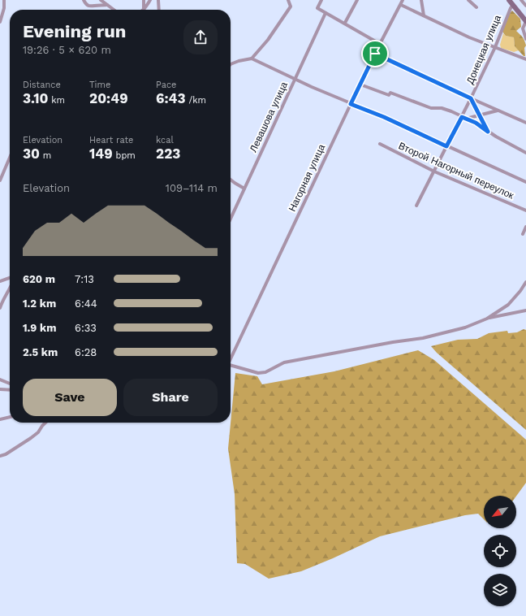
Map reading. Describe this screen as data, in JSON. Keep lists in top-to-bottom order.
{
  "streets": {
    "street": [
      "Донецкая улица",
      "Левашова улица",
      "Второй Нагорный переулок",
      "Нагорная улица"
    ]
  },
  "crossings": [
    ["Донецкая улица", "Второй Нагорный переулок"]
  ],
  "north": "bottom left",
  "page": {
    "heading": ["Evening run", "19:26 · 5 × 620 m"],
    "stats": [
      ["Distance", "3.10 km"],
      ["Time", "20:49"],
      ["Pace", "6:43 /km"],
      ["Elevation", "30 m"],
      ["Heart rate", "149 bpm"],
      ["kcal", "223"]
    ],
    "chart": ["Elevation", "109–114 m"],
    "list": [
      {
        "name": "620 m",
        "note": "7:13"
      },
      {
        "name": "1.2 km",
        "note": "6:44"
      },
      {
        "name": "1.9 km",
        "note": "6:33"
      },
      {
        "name": "2.5 km",
        "note": "6:28"
      }
    ],
    "buttons": ["Save", "Share"]
  }
}
